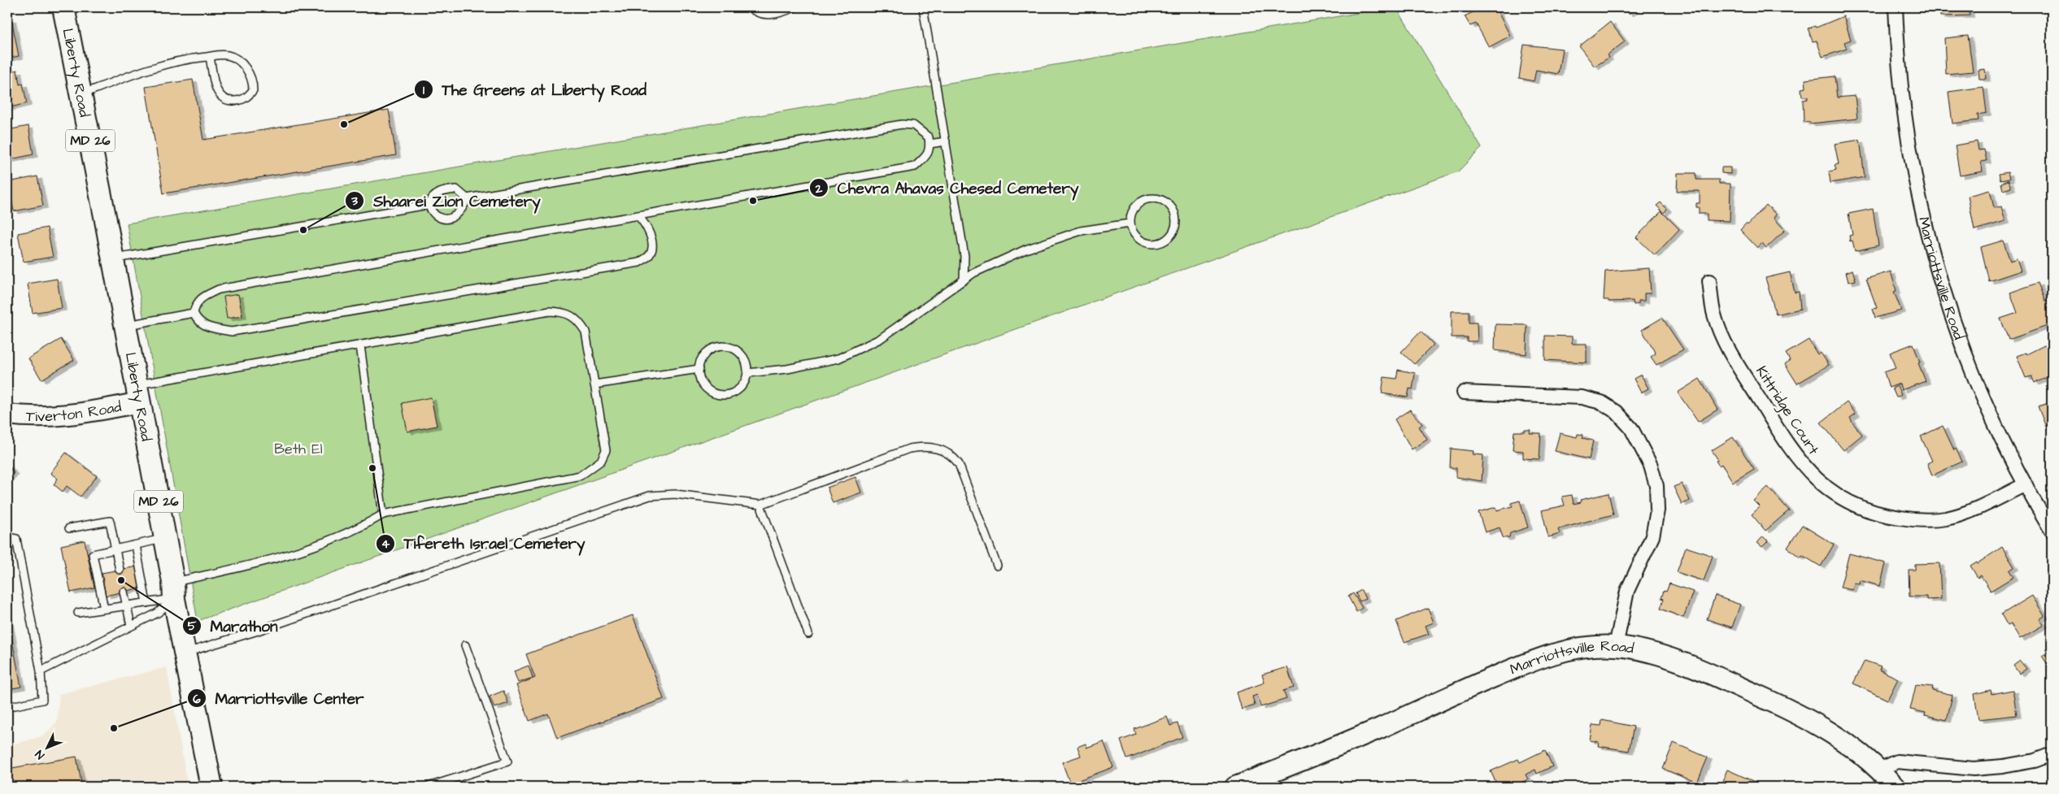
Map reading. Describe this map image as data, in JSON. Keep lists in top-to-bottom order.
{
  "streets": {
    "main road": [
      "Liberty Road",
      "MD 26",
      "Marriottsville Road",
      "Tiverton Road"
    ],
    "street": ["Kittridge Court"]
  },
  "crossings": [
    ["Liberty Road", "Tiverton Road"],
    ["Marriottsville Road", "Kittridge Court"]
  ],
  "parks": ["Beth El"],
  "places": [
    "The Greens at Liberty Road",
    "Chevra Ahavas Chesed Cemetery",
    "Shaarei Zion Cemetery",
    "Tifereth Israel Cemetery",
    "Marathon",
    "Marriottsville Center"
  ],
  "north": "bottom left"
}
